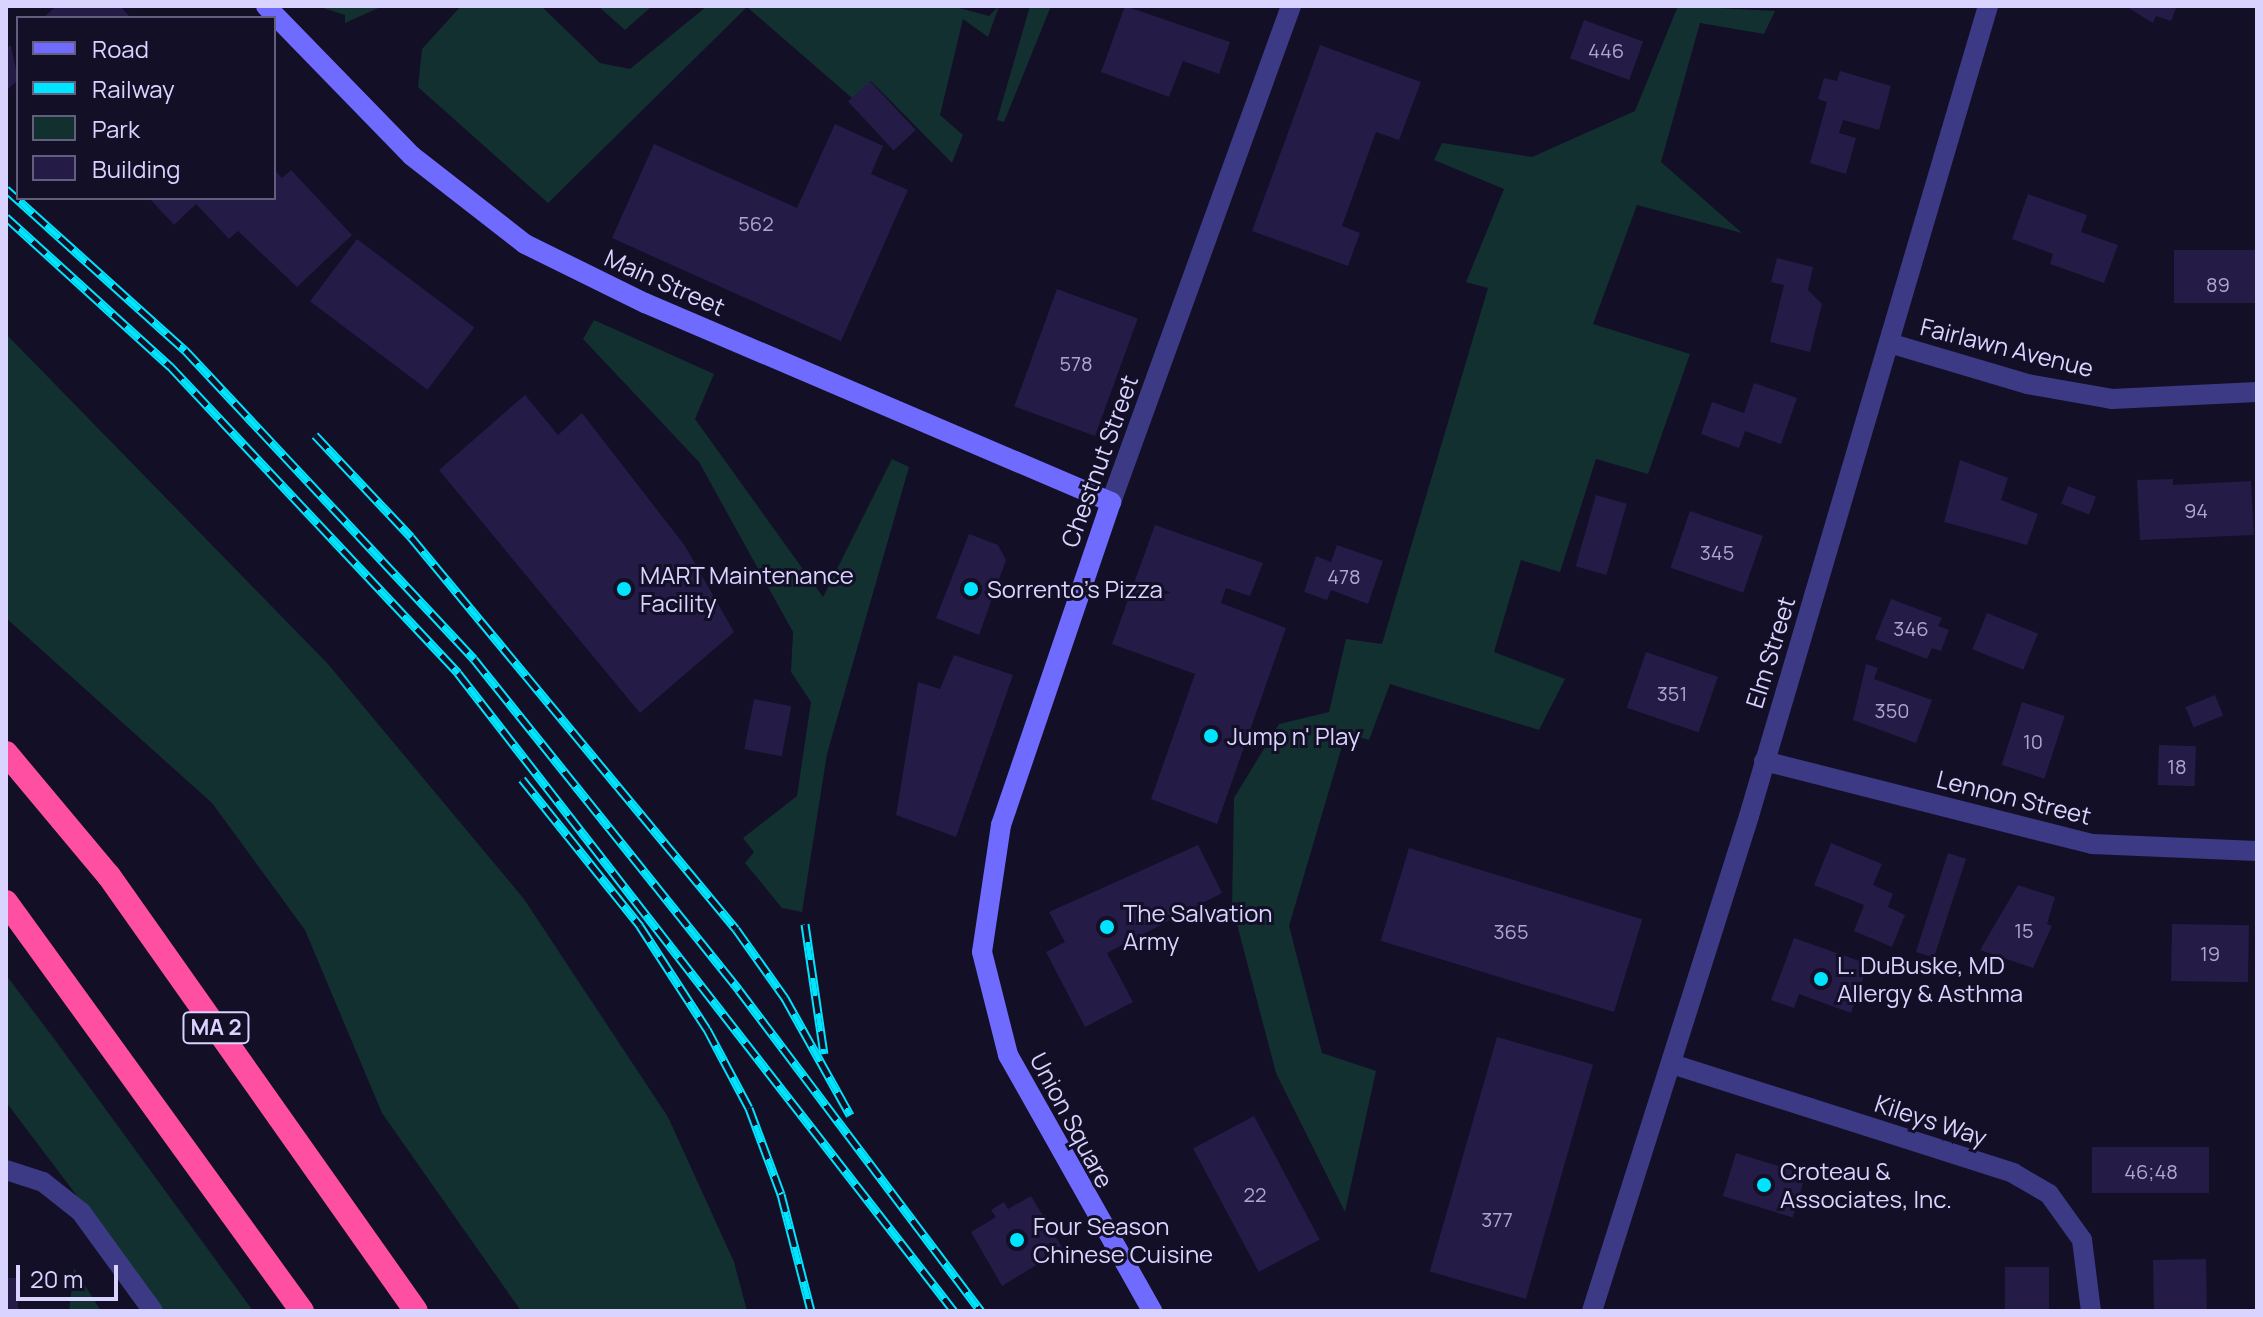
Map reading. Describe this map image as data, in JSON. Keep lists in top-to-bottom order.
{
  "streets": {
    "highway": ["MA 2"],
    "main road": ["Main Street", "Chestnut Street", "Union Square"],
    "street": [
      "Fairlawn Avenue",
      "Elm Street",
      "Lennon Street",
      "Kileys Way"
    ]
  },
  "crossings": [
    ["Main Street", "Chestnut Street"],
    ["Fairlawn Avenue", "Elm Street"],
    ["Chestnut Street", "Union Square"],
    ["Elm Street", "Lennon Street"],
    ["Elm Street", "Kileys Way"]
  ],
  "places": [
    "MART Maintenance Facility",
    "Sorrento's Pizza",
    "Jump n' Play",
    "The Salvation Army",
    "L. DuBuske, MD Allergy & Asthma",
    "Croteau & Associates, Inc.",
    "Four Season Chinese Cuisine"
  ],
  "house_numbers": [
    "446",
    "562",
    "89",
    "578",
    "94",
    "345",
    "478",
    "346",
    "351",
    "350",
    "10",
    "18",
    "15",
    "365",
    "19",
    "46;48",
    "22",
    "377"
  ],
  "legend": [
    "Road",
    "Railway",
    "Park",
    "Building"
  ],
  "scale_bar": "20 m"
}
